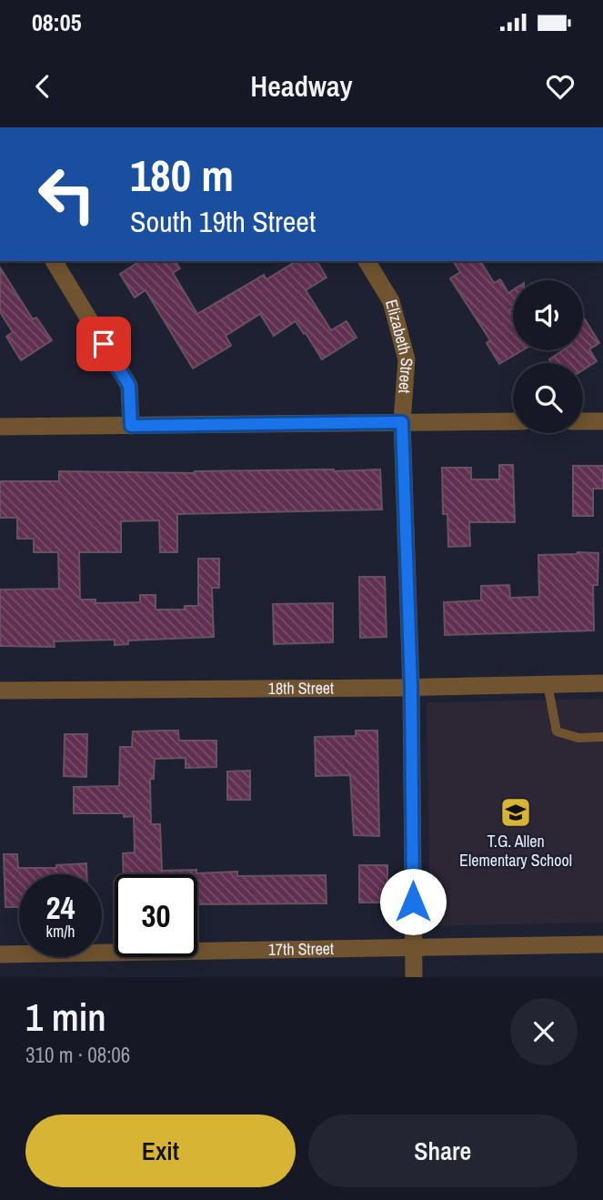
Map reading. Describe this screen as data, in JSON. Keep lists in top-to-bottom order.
{
  "streets": {
    "street": ["Elizabeth Street", "18th Street", "17th Street"]
  },
  "crossings": [
    ["Elizabeth Street", "18th Street"],
    ["Elizabeth Street", "17th Street"]
  ],
  "places": {
    "school or university": ["T.G. Allen Elementary School"]
  },
  "page": {
    "status": "08:05",
    "header": "Headway",
    "turn": ["180 m", "South 19th Street"],
    "speed": "24 km/h",
    "limit": "30",
    "heading": ["1 min", "310 m · 08:06"],
    "buttons": ["Exit", "Share"]
  }
}
